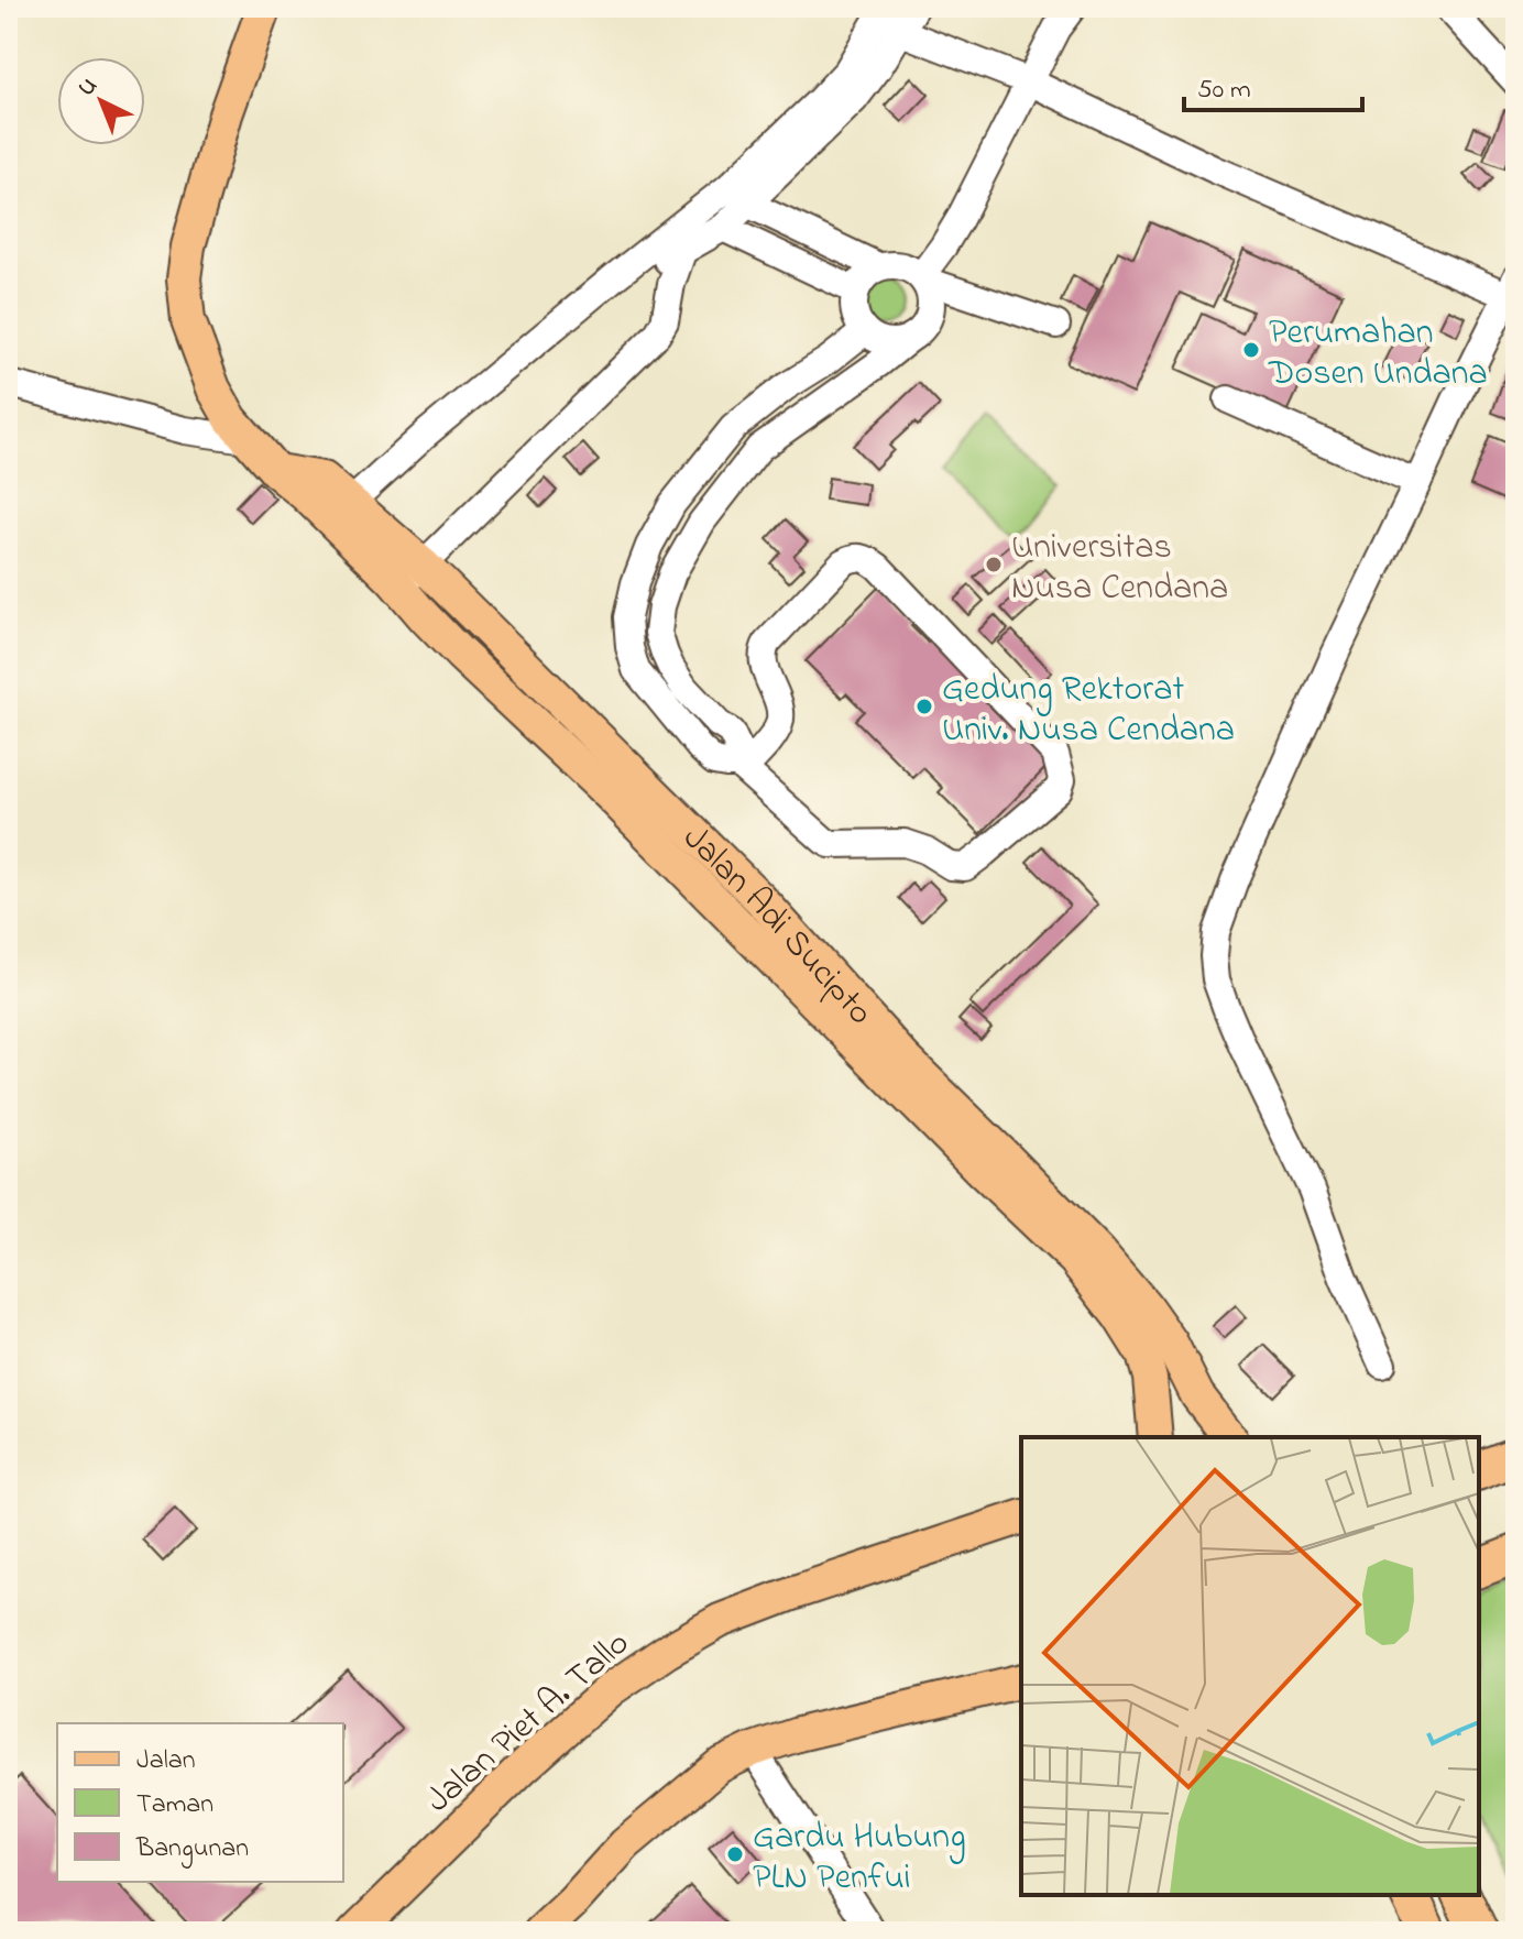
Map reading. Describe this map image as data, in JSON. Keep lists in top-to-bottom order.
{
  "streets": {
    "main road": ["Jalan Adi Sucipto", "Jalan Piet A. Tallo"]
  },
  "places": [
    "Perumahan Dosen Undana",
    "Universitas Nusa Cendana",
    "Gedung Rektorat Univ. Nusa Cendana",
    "Gardu Hubung PLN Penfui"
  ],
  "legend": ["Jalan", "Taman", "Bangunan"],
  "scale_bar": "50 m",
  "north": "top left"
}
